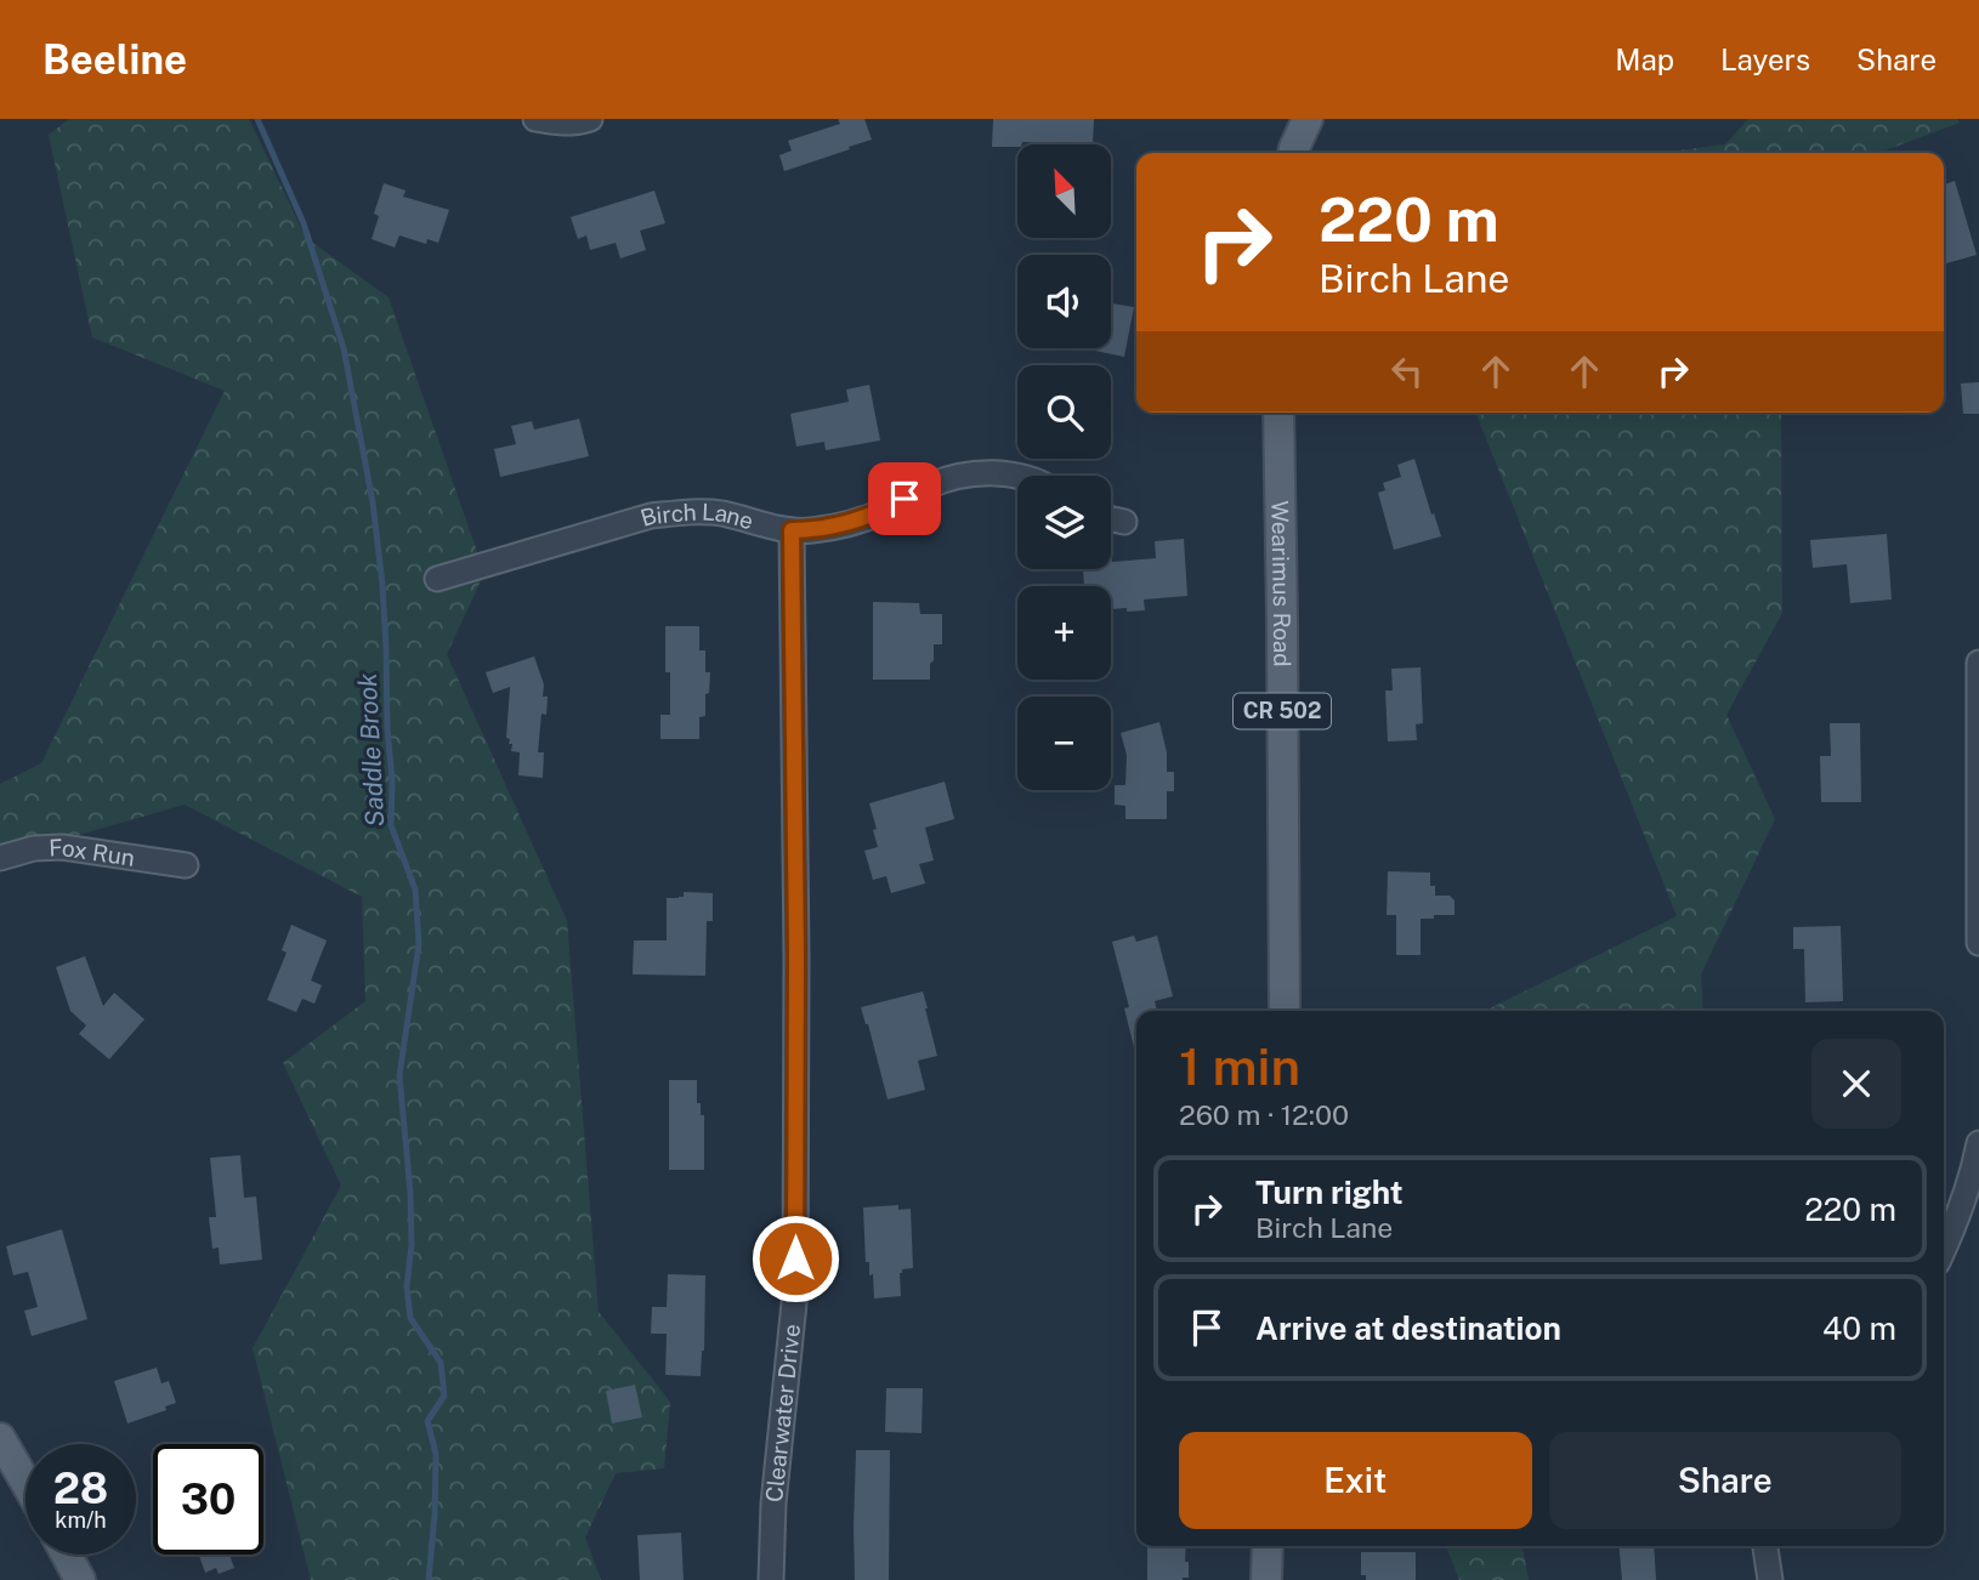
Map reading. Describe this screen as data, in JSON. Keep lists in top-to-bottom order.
{
  "streets": {
    "main road": ["Wearimus Road", "CR 502"],
    "street": ["Birch Lane", "Fox Run", "Clearwater Drive"]
  },
  "crossings": [
    ["Birch Lane", "Clearwater Drive"]
  ],
  "water": ["Saddle Brook"],
  "north": "top left",
  "page": {
    "header": "Beeline",
    "nav": ["Map", "Layers", "Share"],
    "map_buttons": ["+", "−"],
    "turn": ["220 m", "Birch Lane"],
    "heading": ["1 min", "260 m · 12:00"],
    "list": [
      {
        "name": "Turn right",
        "note": "Birch Lane",
        "value": "220 m"
      },
      {
        "name": "Arrive at destination",
        "value": "40 m"
      }
    ],
    "buttons": ["Exit", "Share"],
    "speed": "28 km/h",
    "limit": "30"
  }
}
